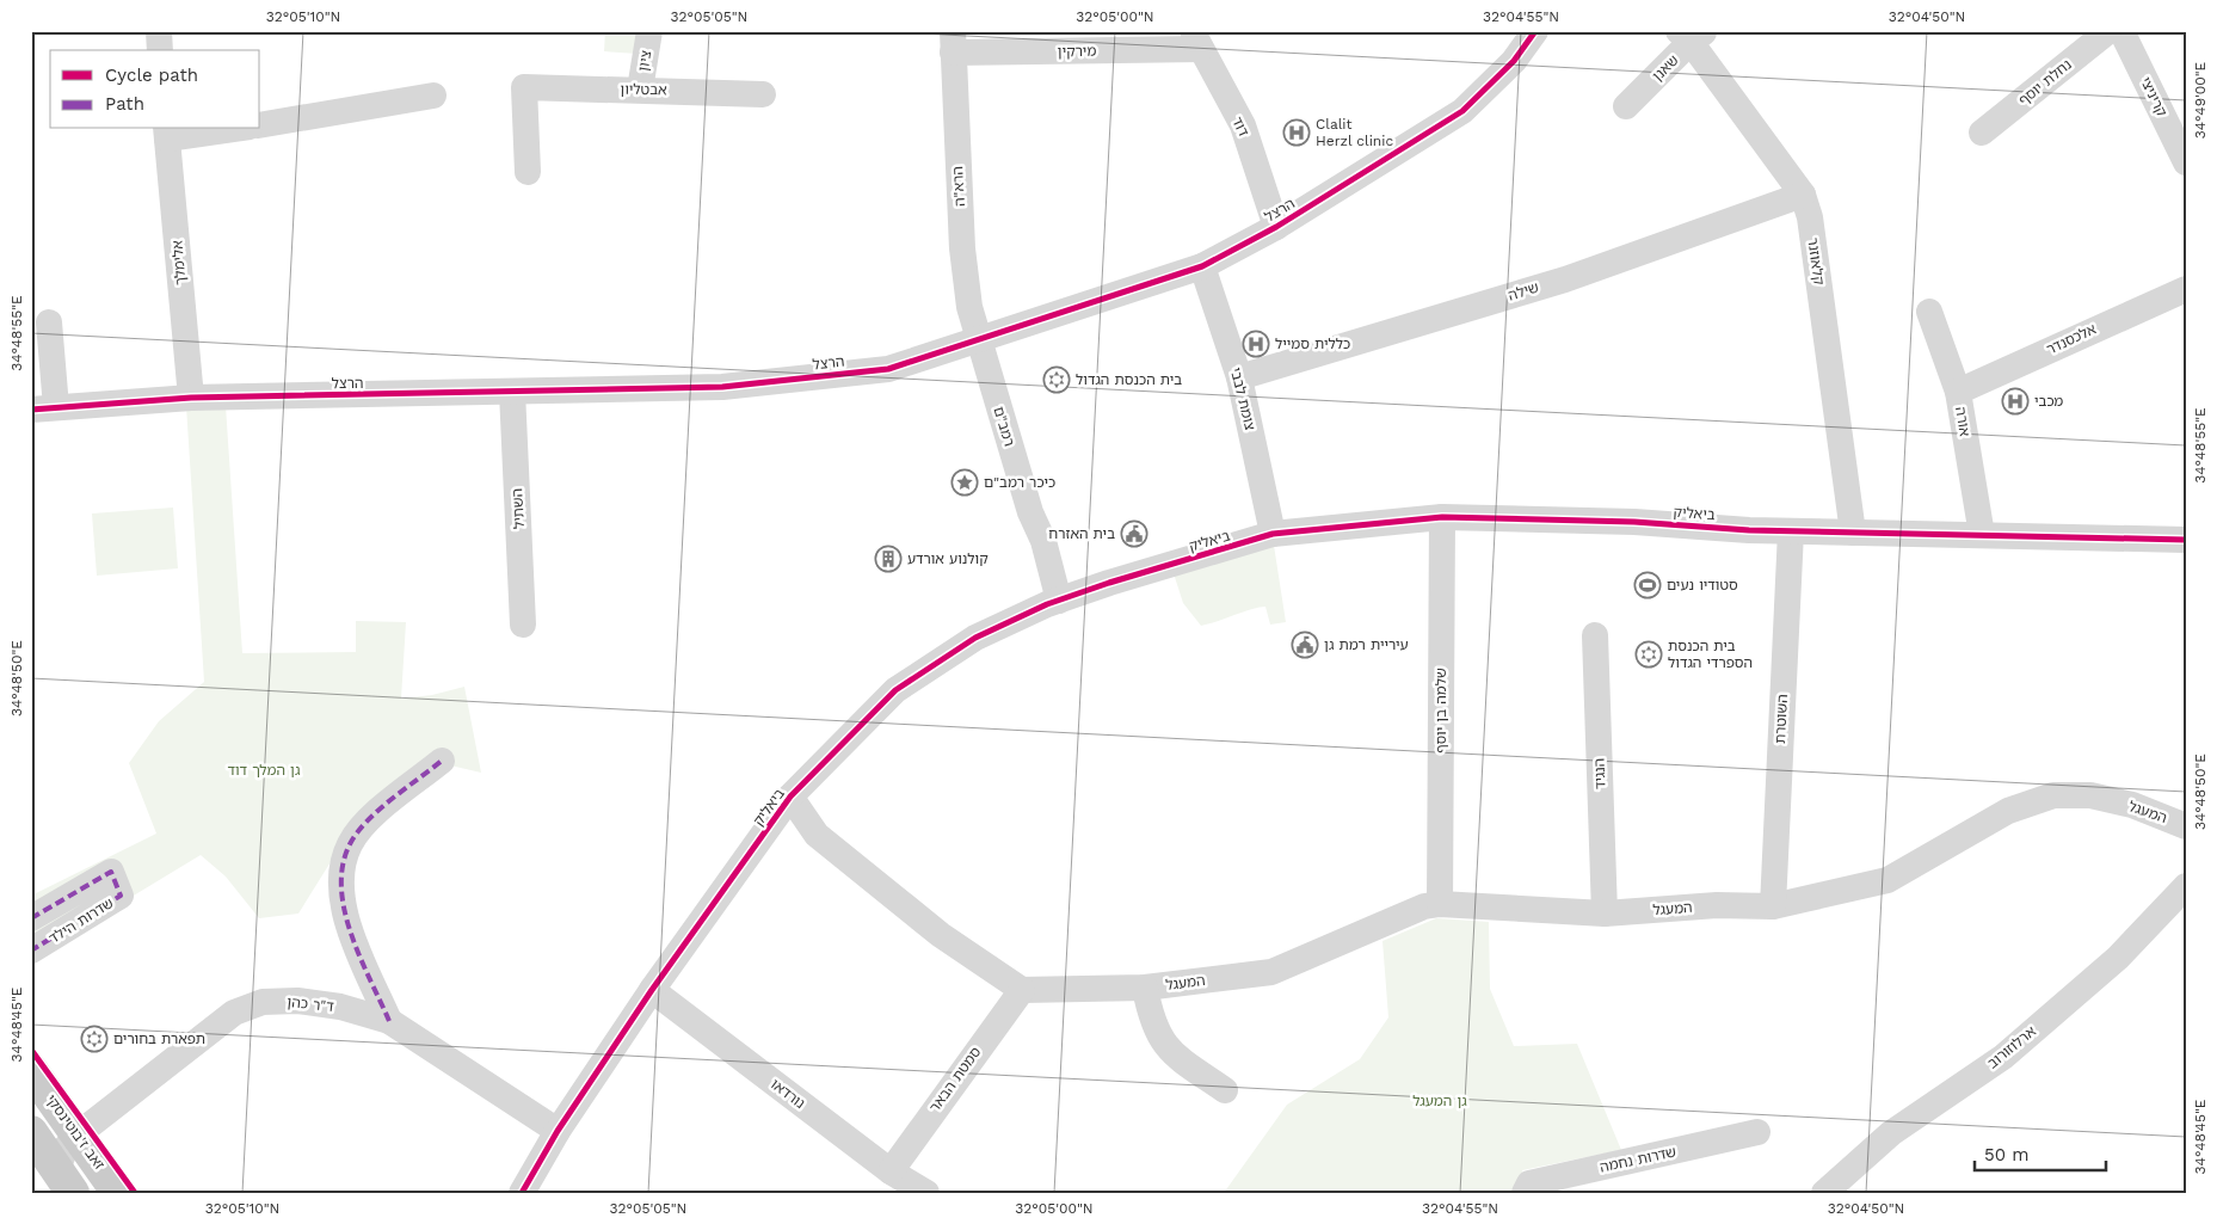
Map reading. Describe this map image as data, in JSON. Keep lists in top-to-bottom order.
{
  "streets": {
    "main road": ["זאב ז'בוטינסקי"],
    "street": [
      "מירקין",
      "ציון",
      "שאנן",
      "נחלת יוסף",
      "אבטליון",
      "קריניצי",
      "דוד",
      "הרא\"ה",
      "הרצל",
      "קלאוזנר",
      "אלימלך",
      "שילה",
      "אלכסנדר",
      "צומת לבבי",
      "אורה",
      "רמב\"ם",
      "השתיל",
      "ביאליק",
      "שלמה בן יוסף",
      "השוטרת",
      "הנגיד",
      "המעגל",
      "שדרות הילד",
      "ד\"ר כהן",
      "ארלוזורוב",
      "סמטת הבאר",
      "נורדאו",
      "שדרות נחמה"
    ]
  },
  "crossings": [
    ["מירקין", "דוד"],
    ["מירקין", "הרא\"ה"],
    ["ציון", "אבטליון"],
    ["שאנן", "קלאוזנר"],
    ["דוד", "הרצל"],
    ["הרא\"ה", "הרצל"],
    ["הרא\"ה", "רמב\"ם"],
    ["הרצל", "אלימלך"],
    ["הרצל", "צומת לבבי"],
    ["הרצל", "רמב\"ם"],
    ["הרצל", "השתיל"],
    ["קלאוזנר", "שילה"],
    ["קלאוזנר", "ביאליק"],
    ["שילה", "צומת לבבי"],
    ["אלכסנדר", "אורה"],
    ["צומת לבבי", "ביאליק"],
    ["אורה", "ביאליק"],
    ["רמב\"ם", "ביאליק"],
    ["ביאליק", "שלמה בן יוסף"],
    ["ביאליק", "השוטרת"],
    ["ביאליק", "ד\"ר כהן"],
    ["ביאליק", "נורדאו"],
    ["שלמה בן יוסף", "המעגל"],
    ["השוטרת", "המעגל"],
    ["הנגיד", "המעגל"],
    ["המעגל", "סמטת הבאר"],
    ["ד\"ר כהן", "זאב ז'בוטינסקי"],
    ["סמטת הבאר", "נורדאו"]
  ],
  "parks": ["גן המלך דוד", "גן המעגל"],
  "places": {
    "hospital": ["Clalit Herzl clinic", "כללית סמייל", "מכבי"],
    "synagogue": ["בית הכנסת הגדול", "בית הכנסת הספרדי הגדול", "תפארת בחורים"],
    "place": ["כיכר רמב\"ם"],
    "public building": ["בית האזרח", "עיריית רמת גן"],
    "building": ["קולנוע אורדע"],
    "sports": ["סטודיו נעים"]
  },
  "legend": ["Cycle path", "Path"],
  "scale_bar": "50 m",
  "coordinates": [
    "32°05'10\"N",
    "32°05'05\"N",
    "32°05'00\"N",
    "32°04'55\"N",
    "32°04'50\"N",
    "34°49'00\"E",
    "34°48'55\"E",
    "34°48'50\"E",
    "34°48'45\"E"
  ]
}
